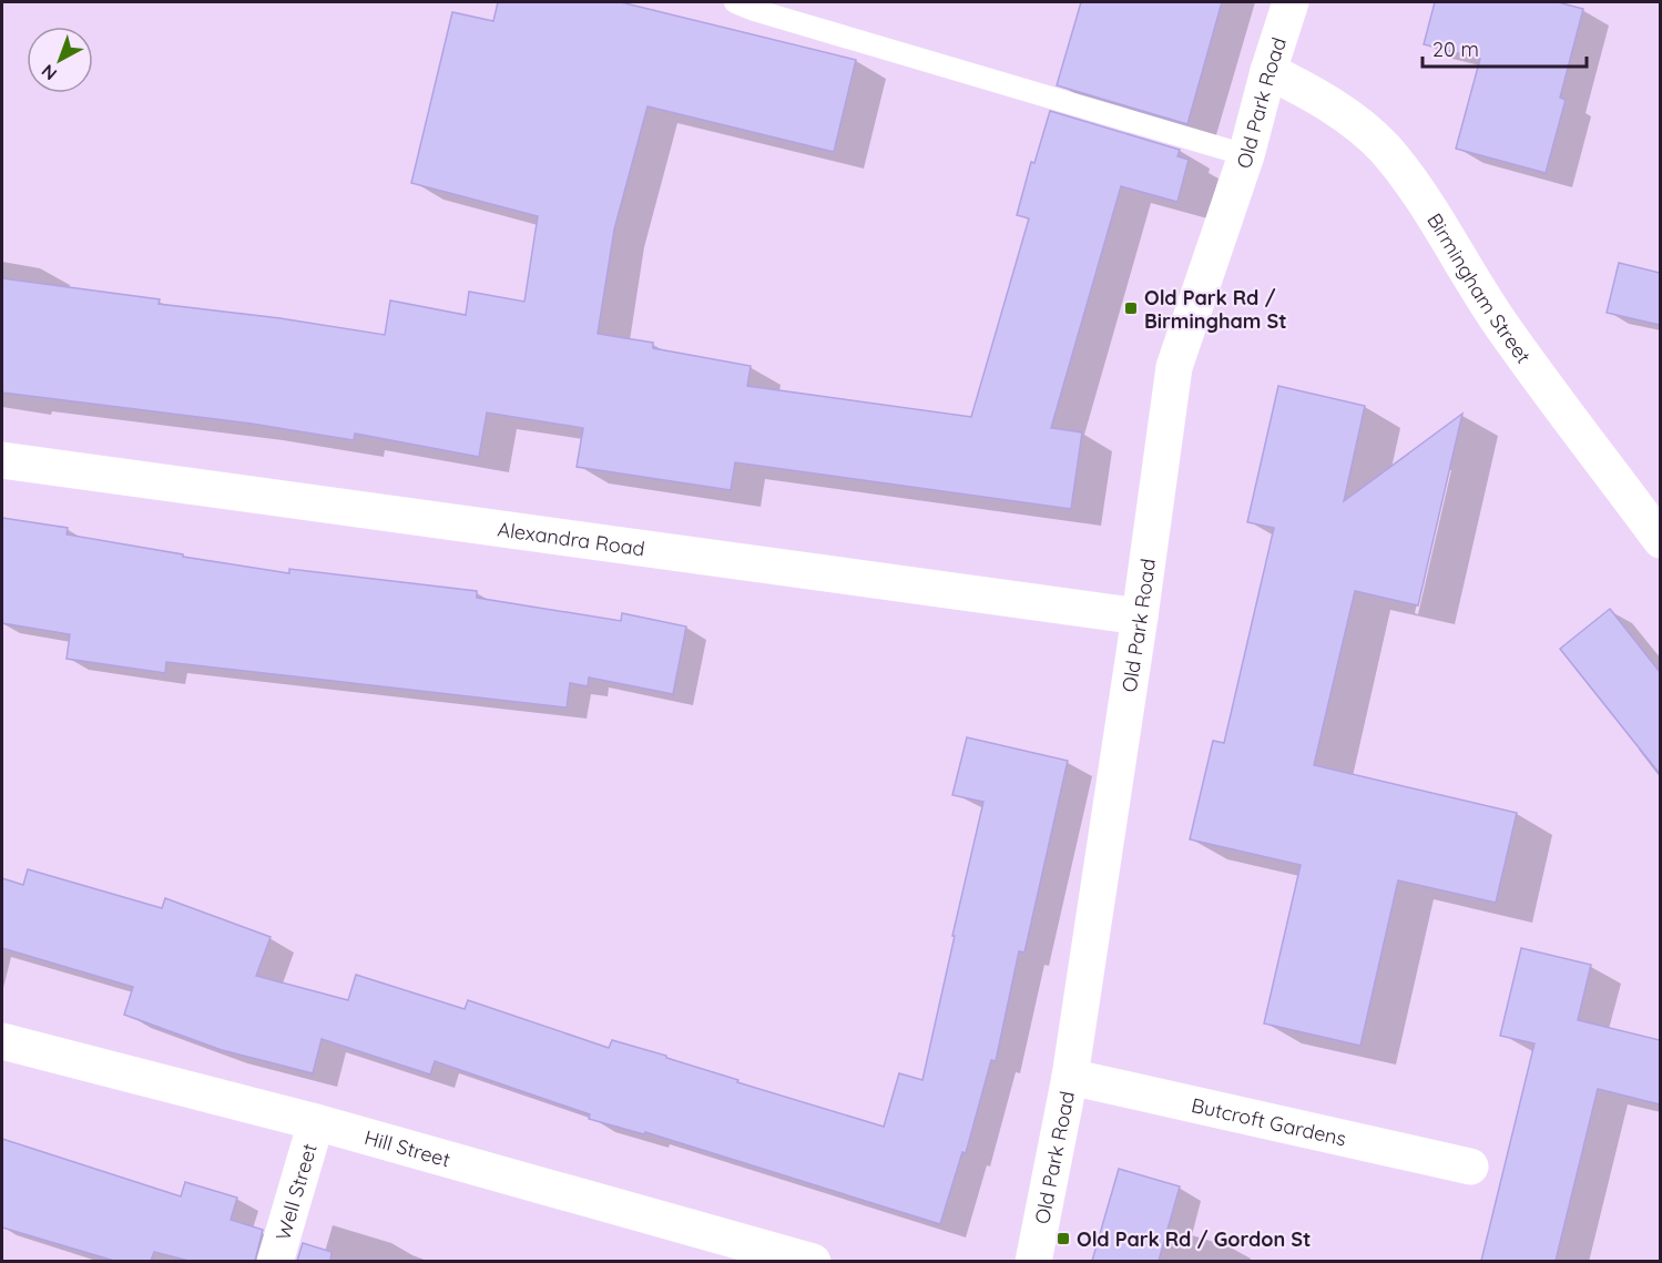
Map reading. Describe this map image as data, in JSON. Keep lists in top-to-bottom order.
{
  "streets": {
    "street": [
      "Old Park Road",
      "Birmingham Street",
      "Alexandra Road",
      "Butcroft Gardens",
      "Hill Street",
      "Well Street"
    ]
  },
  "crossings": [
    ["Old Park Road", "Birmingham Street"],
    ["Old Park Road", "Alexandra Road"],
    ["Old Park Road", "Butcroft Gardens"],
    ["Hill Street", "Well Street"]
  ],
  "places": {
    "transit": ["Old Park Rd / Birmingham St", "Old Park Rd / Gordon St"]
  },
  "scale_bar": "20 m",
  "north": "bottom left"
}
